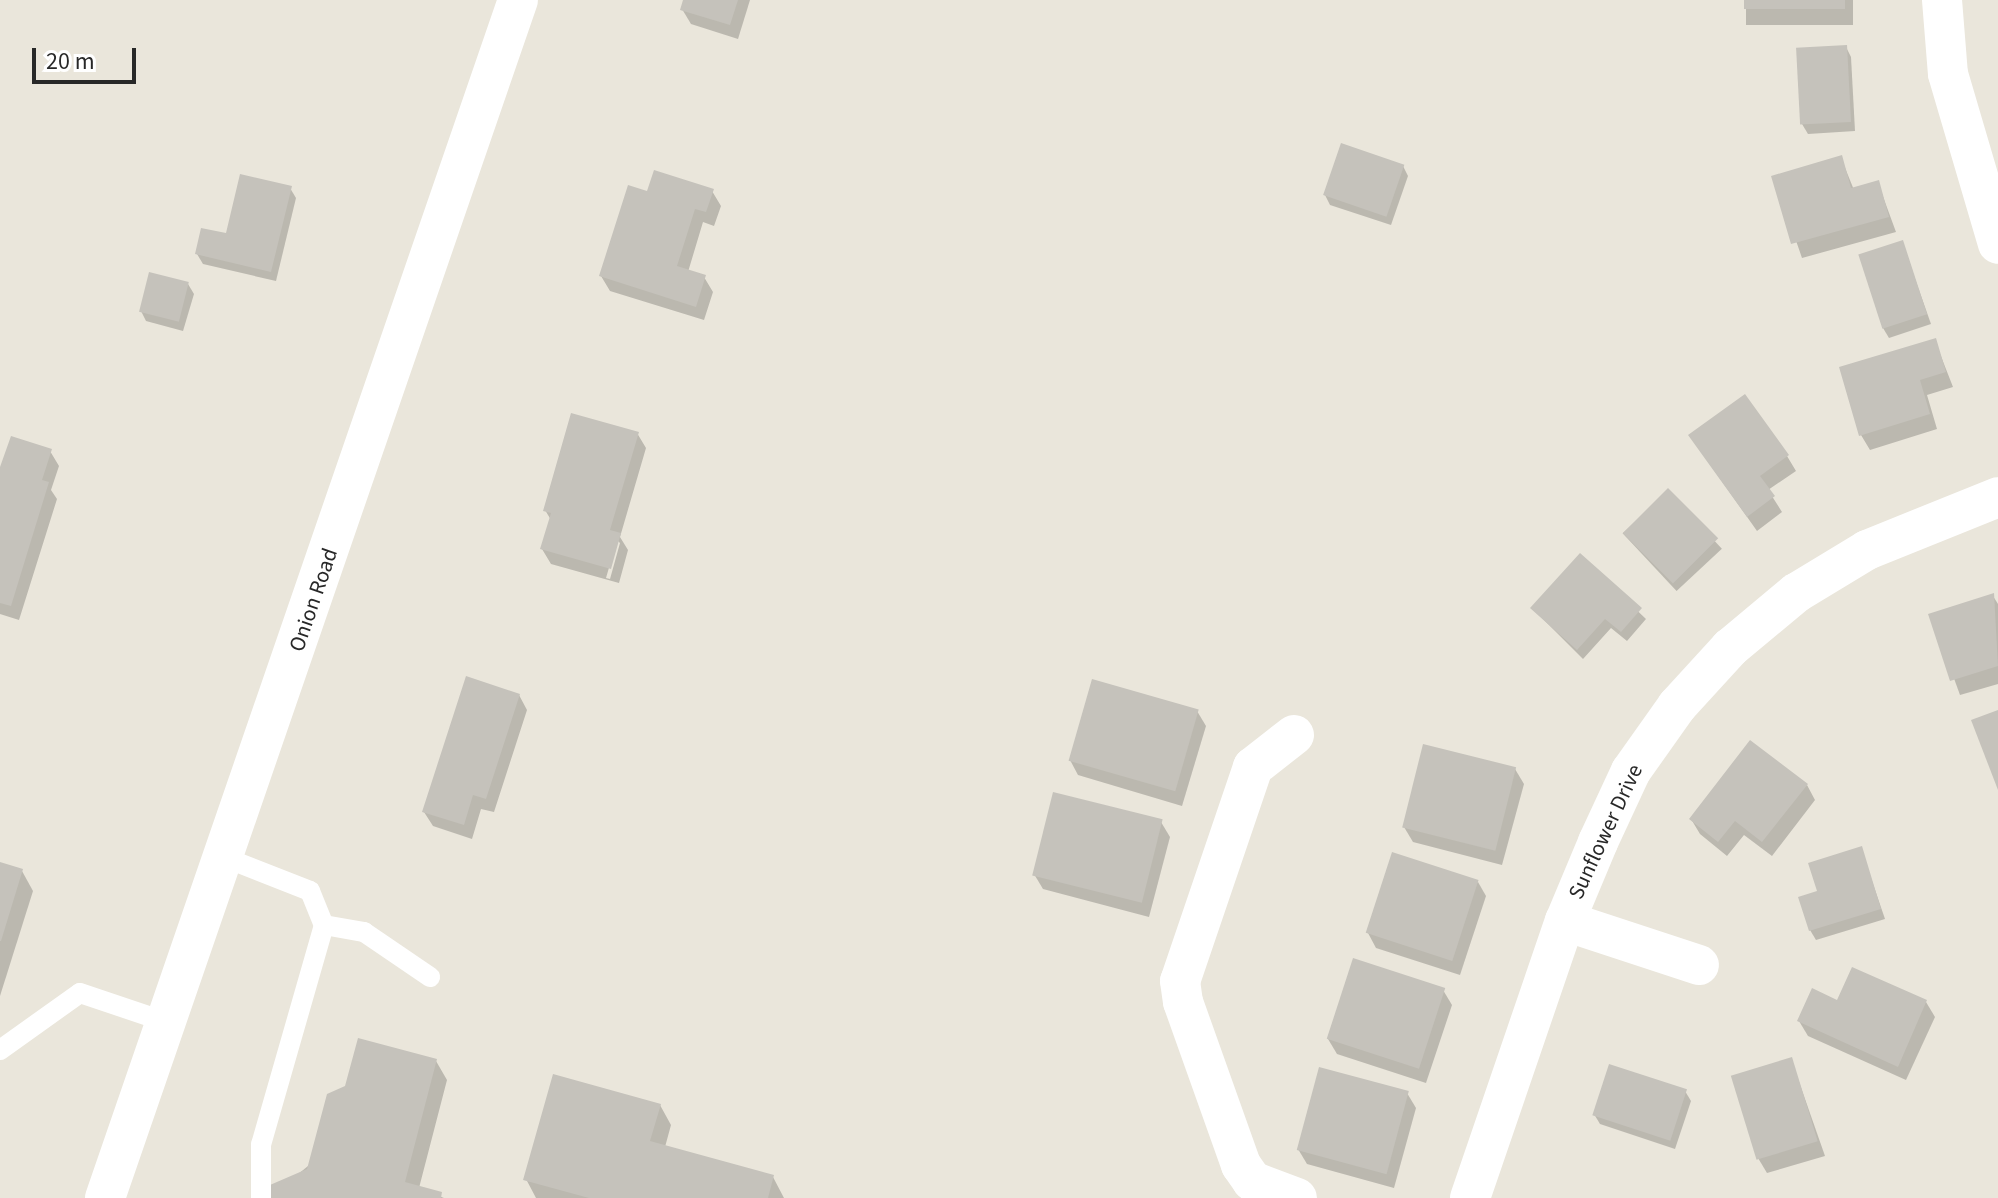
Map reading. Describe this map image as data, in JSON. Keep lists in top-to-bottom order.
{
  "streets": {
    "street": ["Onion Road", "Sunflower Drive"]
  },
  "scale_bar": "20 m"
}
